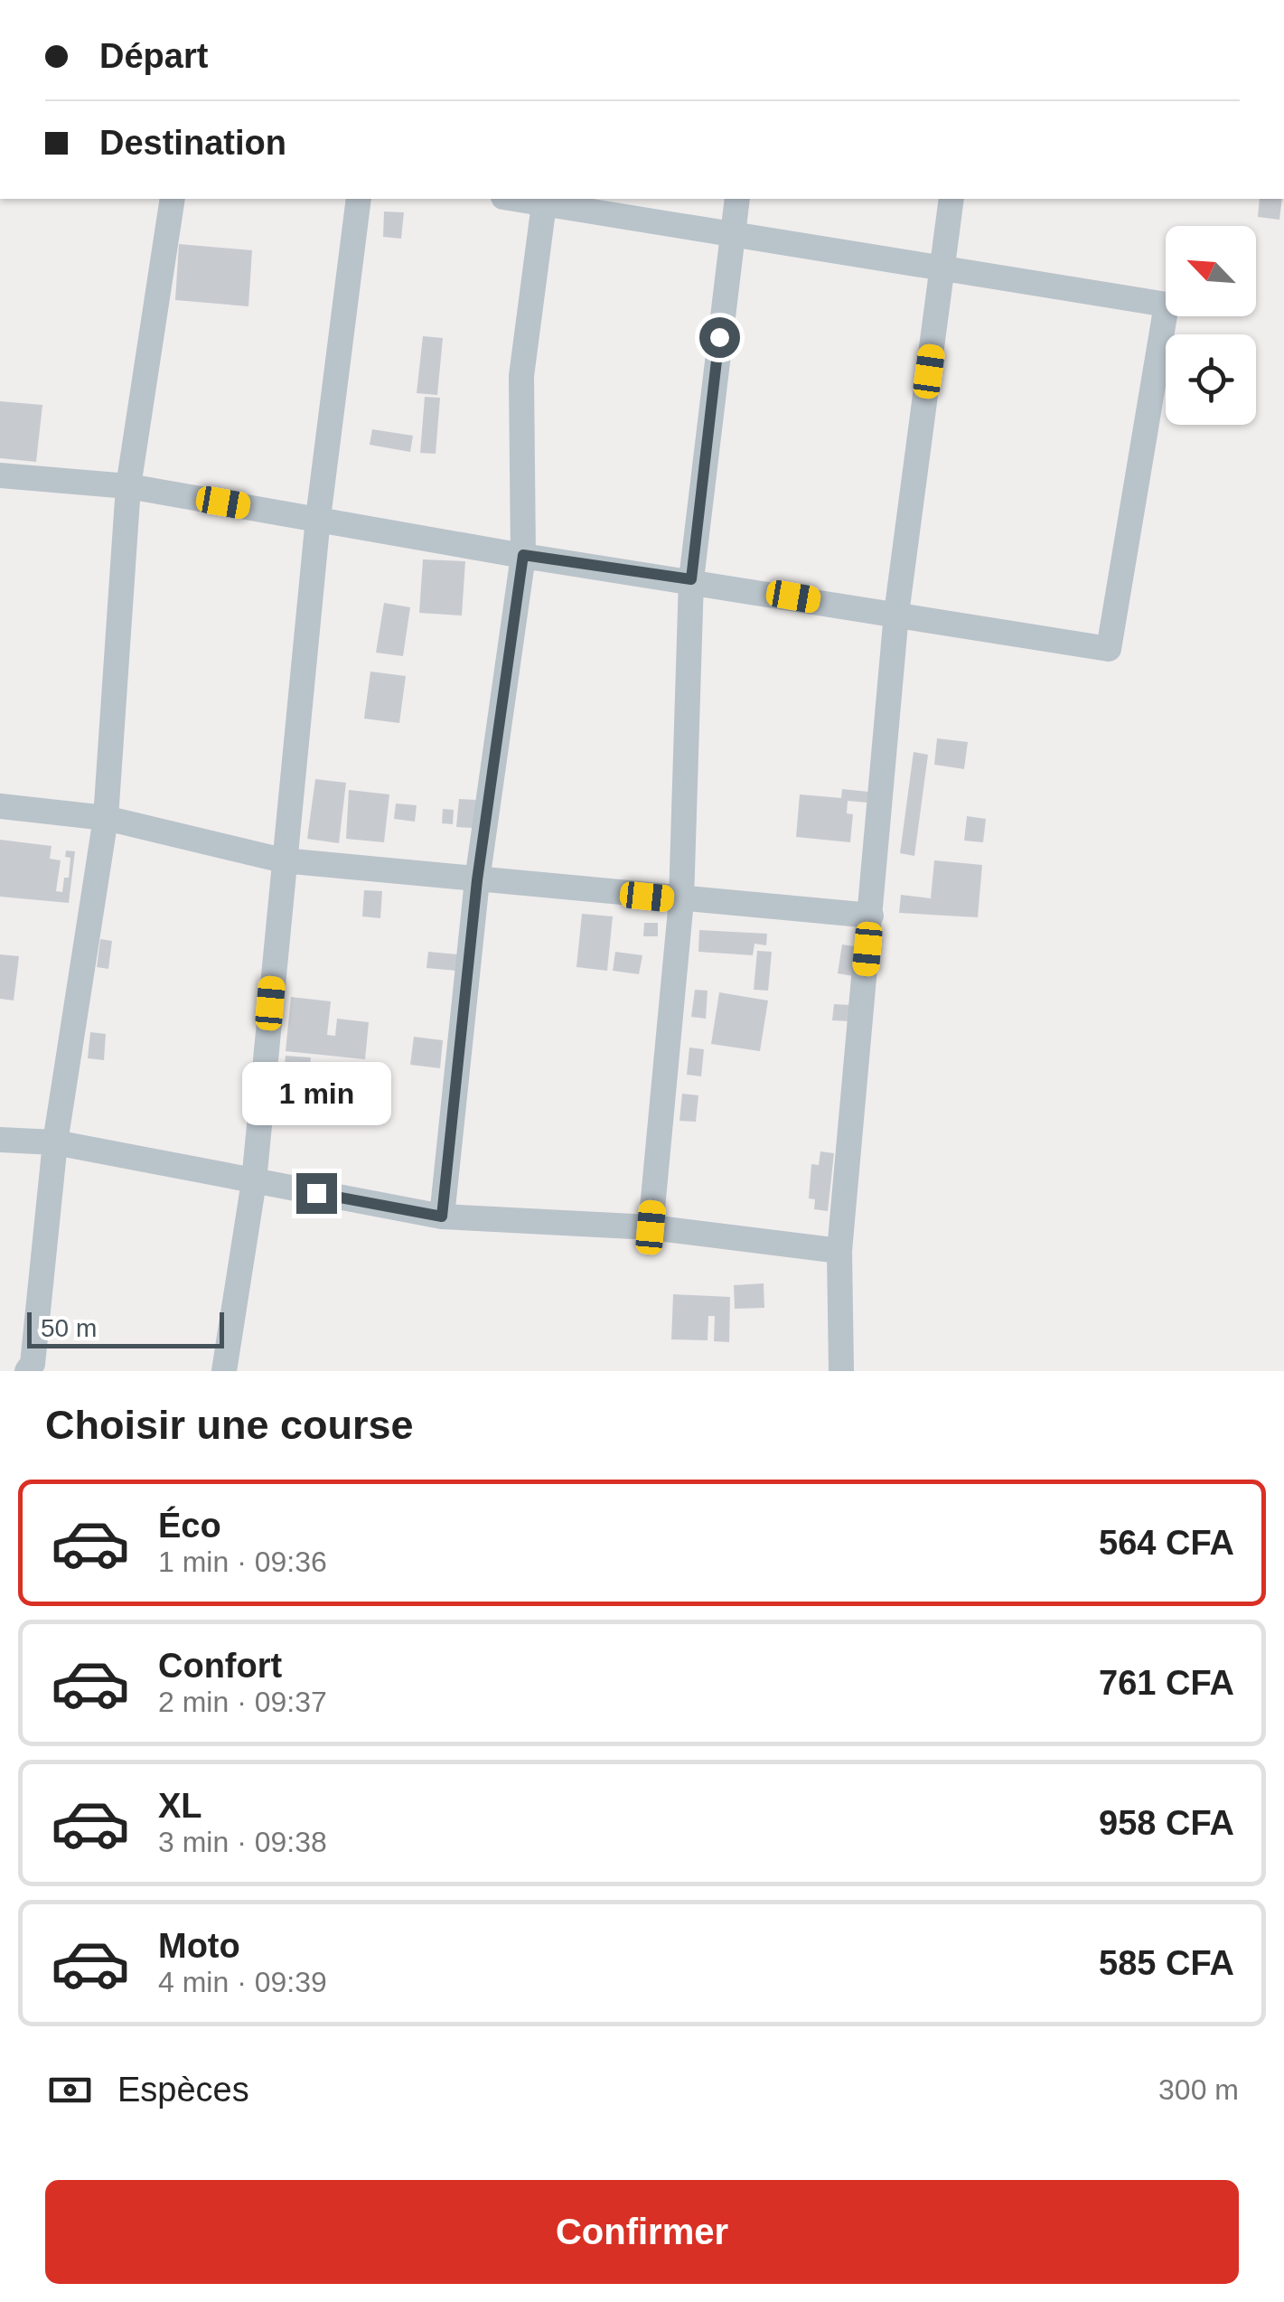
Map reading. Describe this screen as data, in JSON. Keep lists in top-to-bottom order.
{
  "scale_bar": "50 m",
  "north": "top left",
  "page": {
    "banner": ["Départ", "Destination"],
    "bubble": "1 min",
    "scale": "50 m",
    "heading": "Choisir une course",
    "list": [
      {
        "name": "Éco",
        "note": "1 min · 09:36",
        "value": "564 CFA"
      },
      {
        "name": "Confort",
        "note": "2 min · 09:37",
        "value": "761 CFA"
      },
      {
        "name": "XL",
        "note": "3 min · 09:38",
        "value": "958 CFA"
      },
      {
        "name": "Moto",
        "note": "4 min · 09:39",
        "value": "585 CFA"
      }
    ],
    "pay": ["Espèces", "300 m"],
    "buttons": "Confirmer"
  }
}
